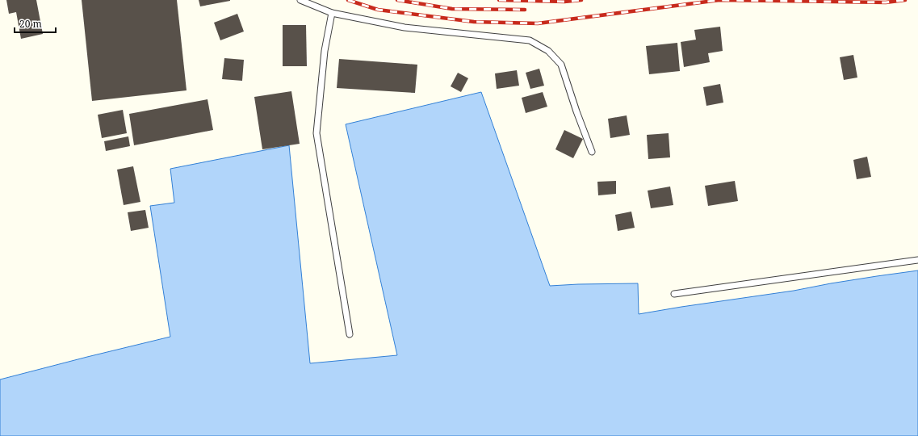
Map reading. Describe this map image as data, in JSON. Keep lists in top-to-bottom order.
{
  "scale_bar": "20 m"
}
